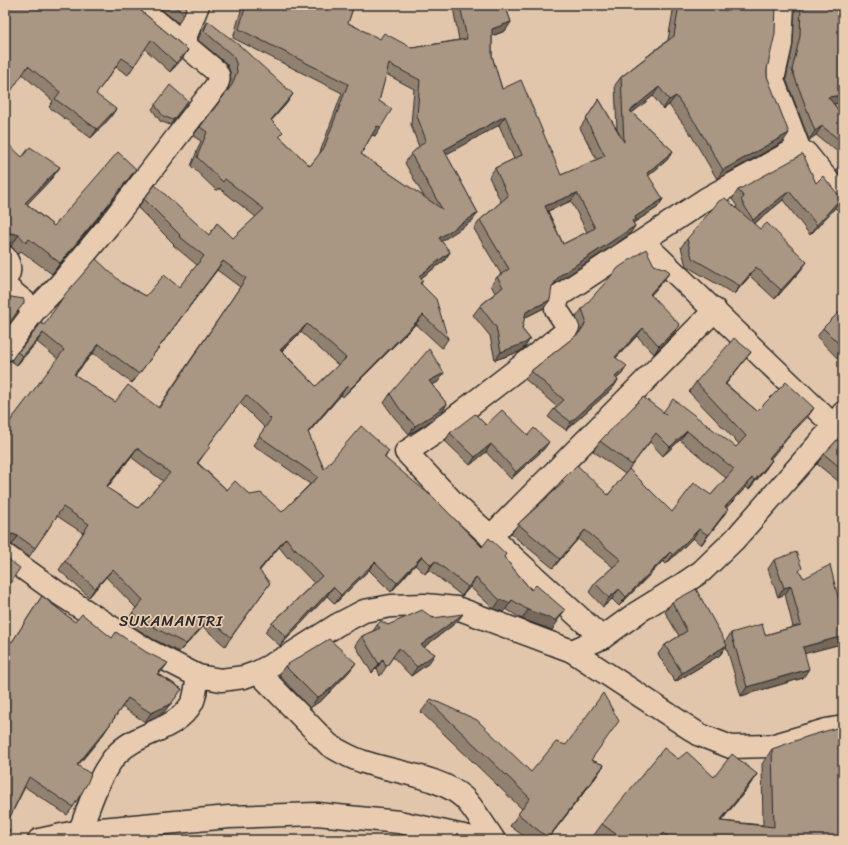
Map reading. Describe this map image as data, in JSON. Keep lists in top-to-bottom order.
{
  "districts": ["SUKAMANTRI"]
}
